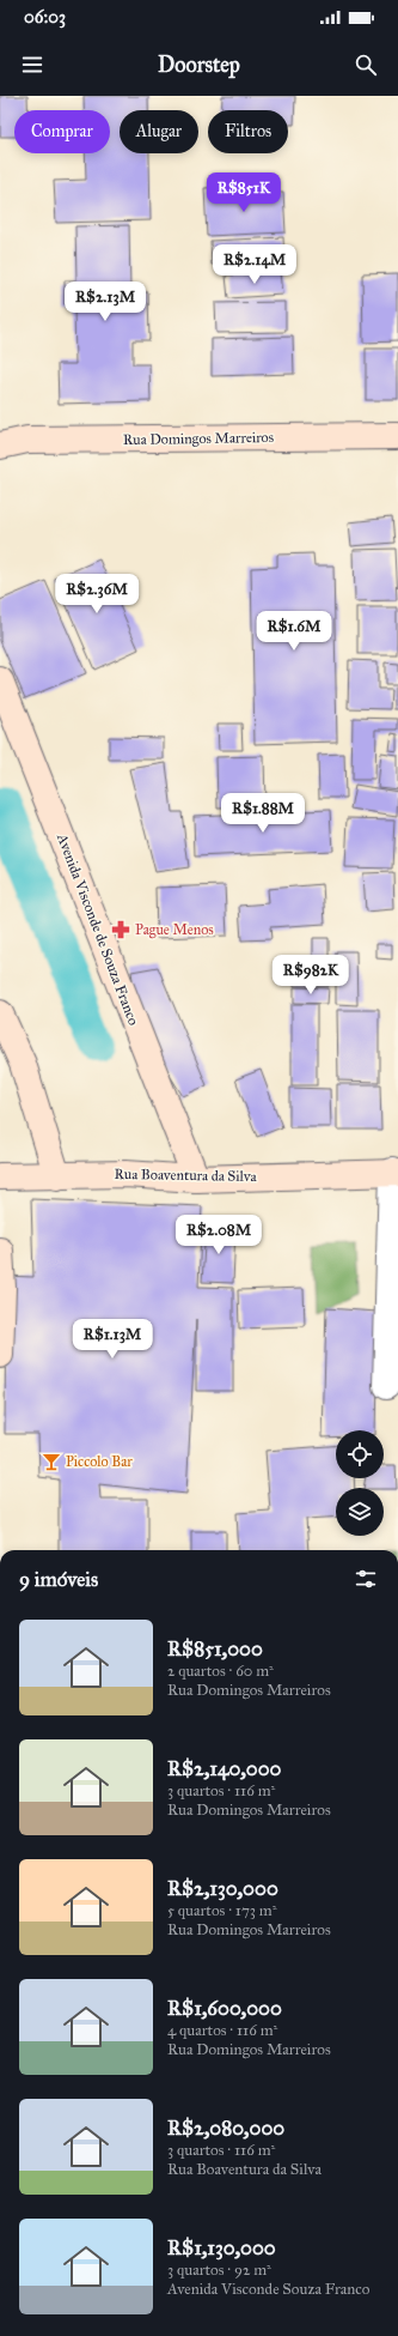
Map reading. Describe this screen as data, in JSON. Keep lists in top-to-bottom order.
{
  "streets": {
    "main road": ["Rua Domingos Marreiros", "Avenida Visconde de Souza Franco", "Rua Boaventura da Silva"]
  },
  "crossings": [
    ["Avenida Visconde de Souza Franco", "Rua Boaventura da Silva"]
  ],
  "places": {
    "pharmacy": ["Pague Menos"],
    "bar": ["Piccolo Bar"]
  },
  "page": {
    "status": "06:03",
    "header": "Doorstep",
    "chip": ["Comprar", "Alugar", "Filtros"],
    "price": [
      "R$851K",
      "R$2.14M",
      "R$2.13M",
      "R$2.36M",
      "R$1.6M",
      "R$1.88M",
      "R$982K",
      "R$2.08M",
      "R$1.13M"
    ],
    "heading": "9 imóveis",
    "list": [
      {
        "name": "R$851,000",
        "note": "2 quartos · 60 m² · Rua Domingos Marreiros"
      },
      {
        "name": "R$2,140,000",
        "note": "3 quartos · 116 m² · Rua Domingos Marreiros"
      },
      {
        "name": "R$2,130,000",
        "note": "5 quartos · 173 m² · Rua Domingos Marreiros"
      },
      {
        "name": "R$1,600,000",
        "note": "4 quartos · 116 m² · Rua Domingos Marreiros"
      },
      {
        "name": "R$2,080,000",
        "note": "3 quartos · 116 m² · Rua Boaventura da Silva"
      },
      {
        "name": "R$1,130,000",
        "note": "3 quartos · 92 m² · Avenida Visconde Souza Franco"
      }
    ]
  }
}
